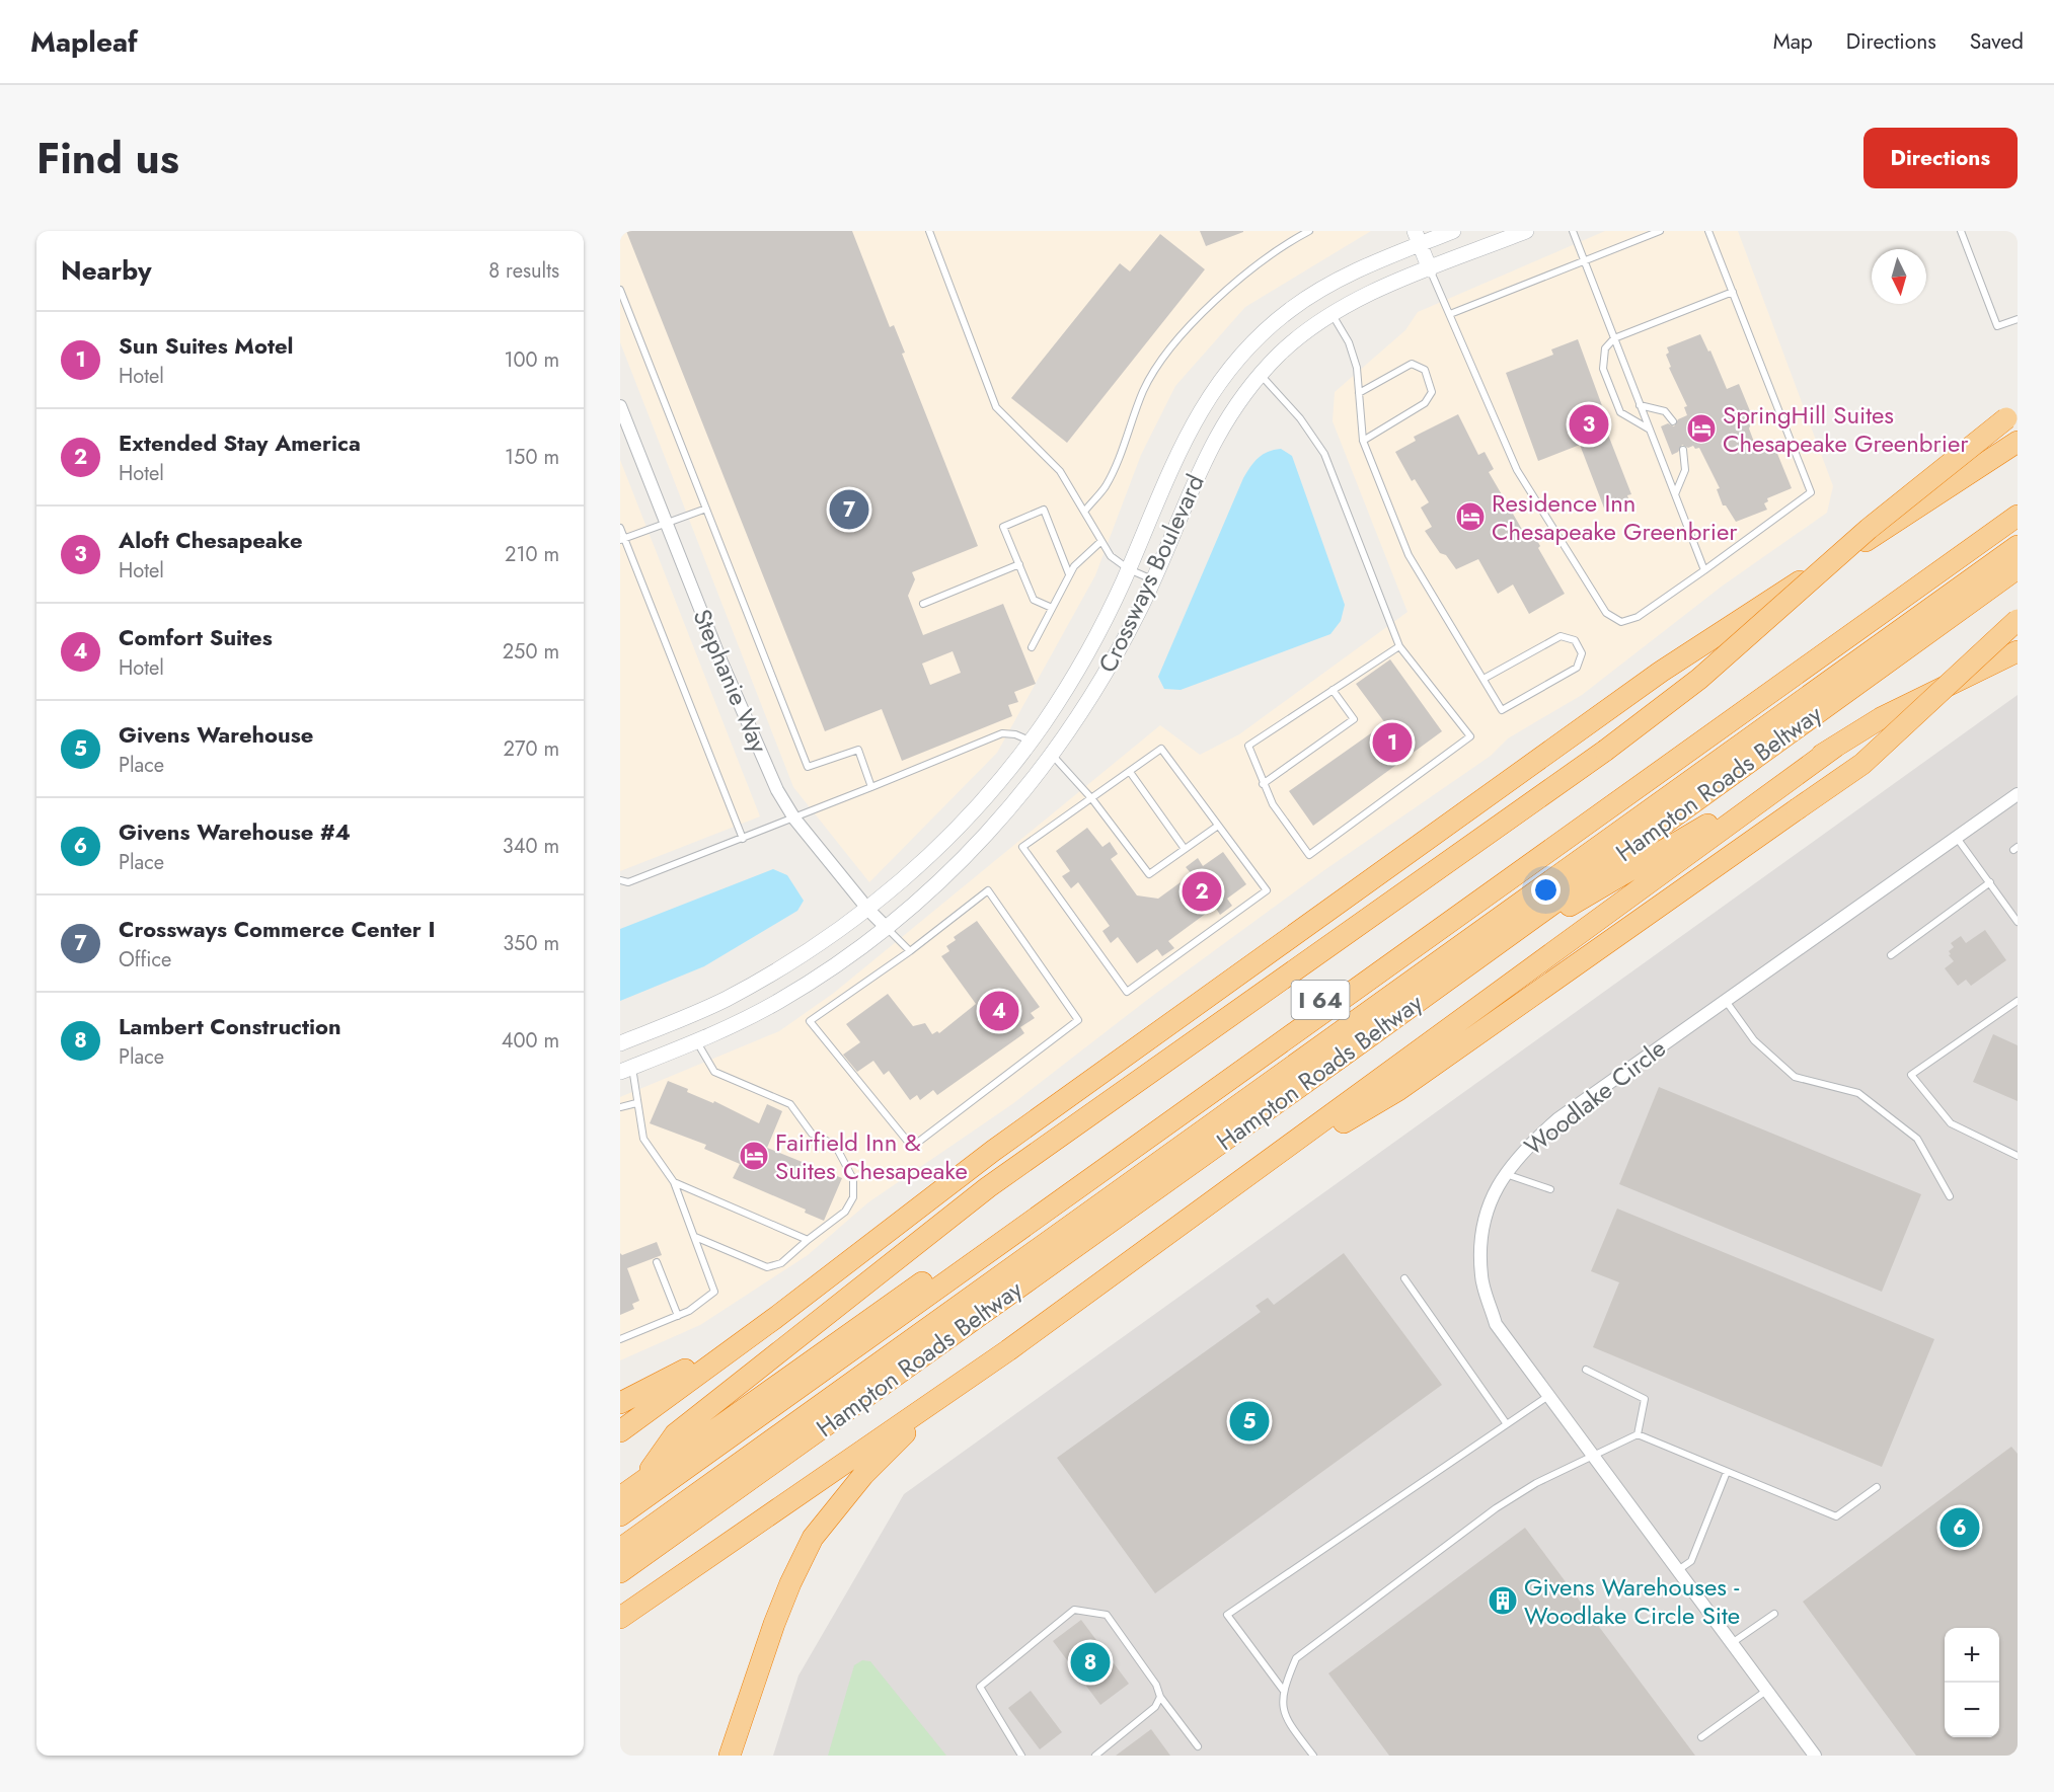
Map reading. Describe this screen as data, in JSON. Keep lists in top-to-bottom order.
{
  "streets": {
    "highway": ["Hampton Roads Beltway", "I 64"],
    "street": ["Crossways Boulevard", "Stephanie Way", "Woodlake Circle"]
  },
  "crossings": [
    ["Crossways Boulevard", "Stephanie Way"]
  ],
  "places": {
    "hotel": ["SpringHill Suites Chesapeake Greenbrier", "Residence Inn Chesapeake Greenbrier", "Fairfield Inn & Suites Chesapeake"],
    "building": ["Givens Warehouses - Woodlake Circle Site"]
  },
  "north": "bottom",
  "page": {
    "header": "Mapleaf",
    "nav": ["Map", "Directions", "Saved"],
    "title": "Find us",
    "buttons": "Directions",
    "heading": ["Nearby", "8 results"],
    "list": [
      {
        "mark": "1",
        "name": "Sun Suites Motel",
        "note": "Hotel",
        "value": "100 m"
      },
      {
        "mark": "2",
        "name": "Extended Stay America",
        "note": "Hotel",
        "value": "150 m"
      },
      {
        "mark": "3",
        "name": "Aloft Chesapeake",
        "note": "Hotel",
        "value": "210 m"
      },
      {
        "mark": "4",
        "name": "Comfort Suites",
        "note": "Hotel",
        "value": "250 m"
      },
      {
        "mark": "5",
        "name": "Givens Warehouse",
        "note": "Place",
        "value": "270 m"
      },
      {
        "mark": "6",
        "name": "Givens Warehouse #4",
        "note": "Place",
        "value": "340 m"
      },
      {
        "mark": "7",
        "name": "Crossways Commerce Center I",
        "note": "Office",
        "value": "350 m"
      },
      {
        "mark": "8",
        "name": "Lambert Construction",
        "note": "Place",
        "value": "400 m"
      }
    ],
    "pins": [
      "3",
      "7",
      "1",
      "2",
      "4",
      "5",
      "6",
      "8"
    ],
    "map_buttons": ["+", "−"]
  }
}
